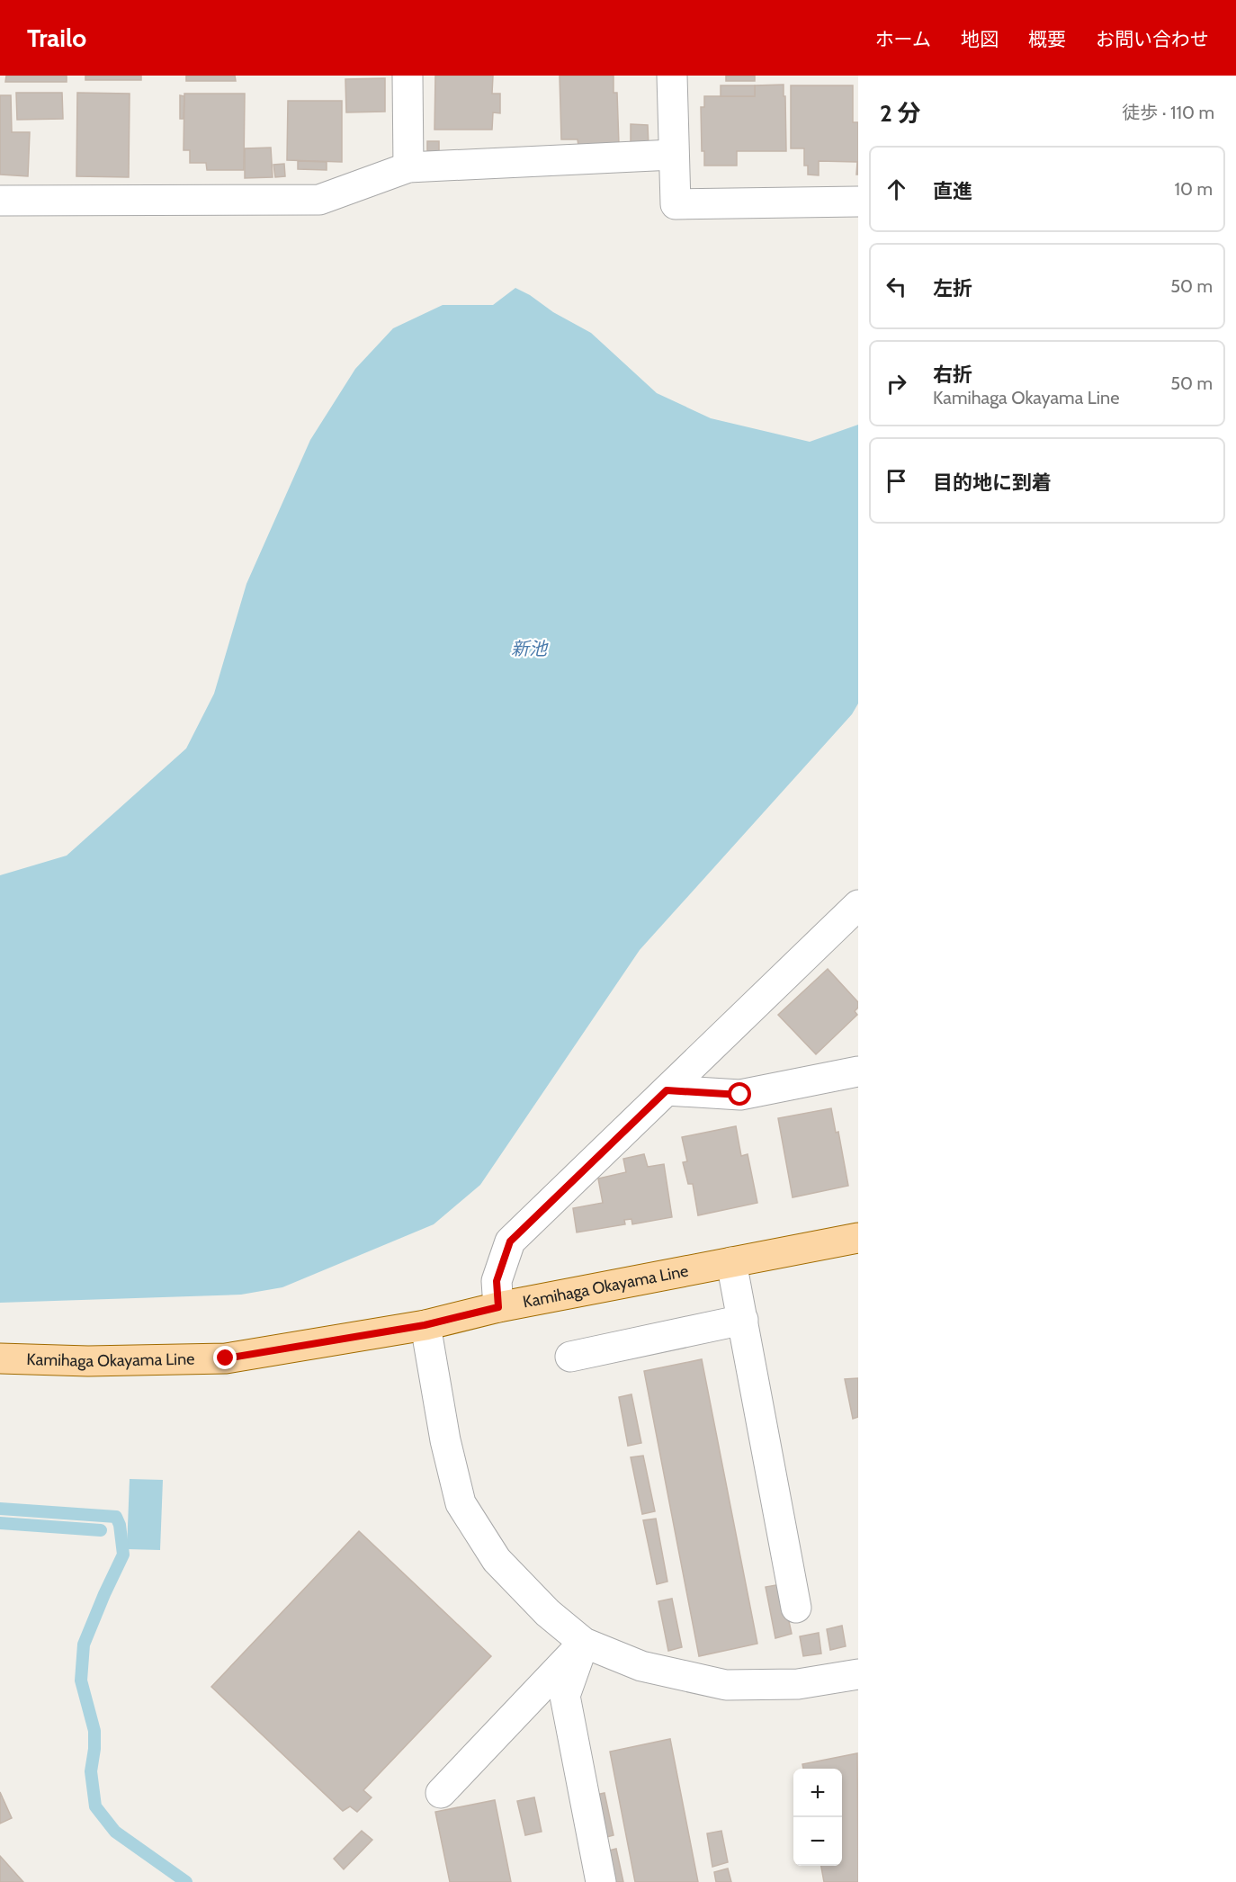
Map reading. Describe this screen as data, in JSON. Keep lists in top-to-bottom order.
{
  "streets": {
    "main road": ["Kamihaga Okayama Line"]
  },
  "water": ["新池"],
  "page": {
    "header": "Trailo",
    "nav": [
      "ホーム",
      "地図",
      "概要",
      "お問い合わせ"
    ],
    "heading": ["2 分", "徒歩 · 110 m"],
    "list": [
      ["直進", "10 m"],
      ["左折", "50 m"],
      ["右折", "Kamihaga Okayama Line", "50 m"],
      "目的地に到着"
    ],
    "map_buttons": ["+", "−"]
  }
}
